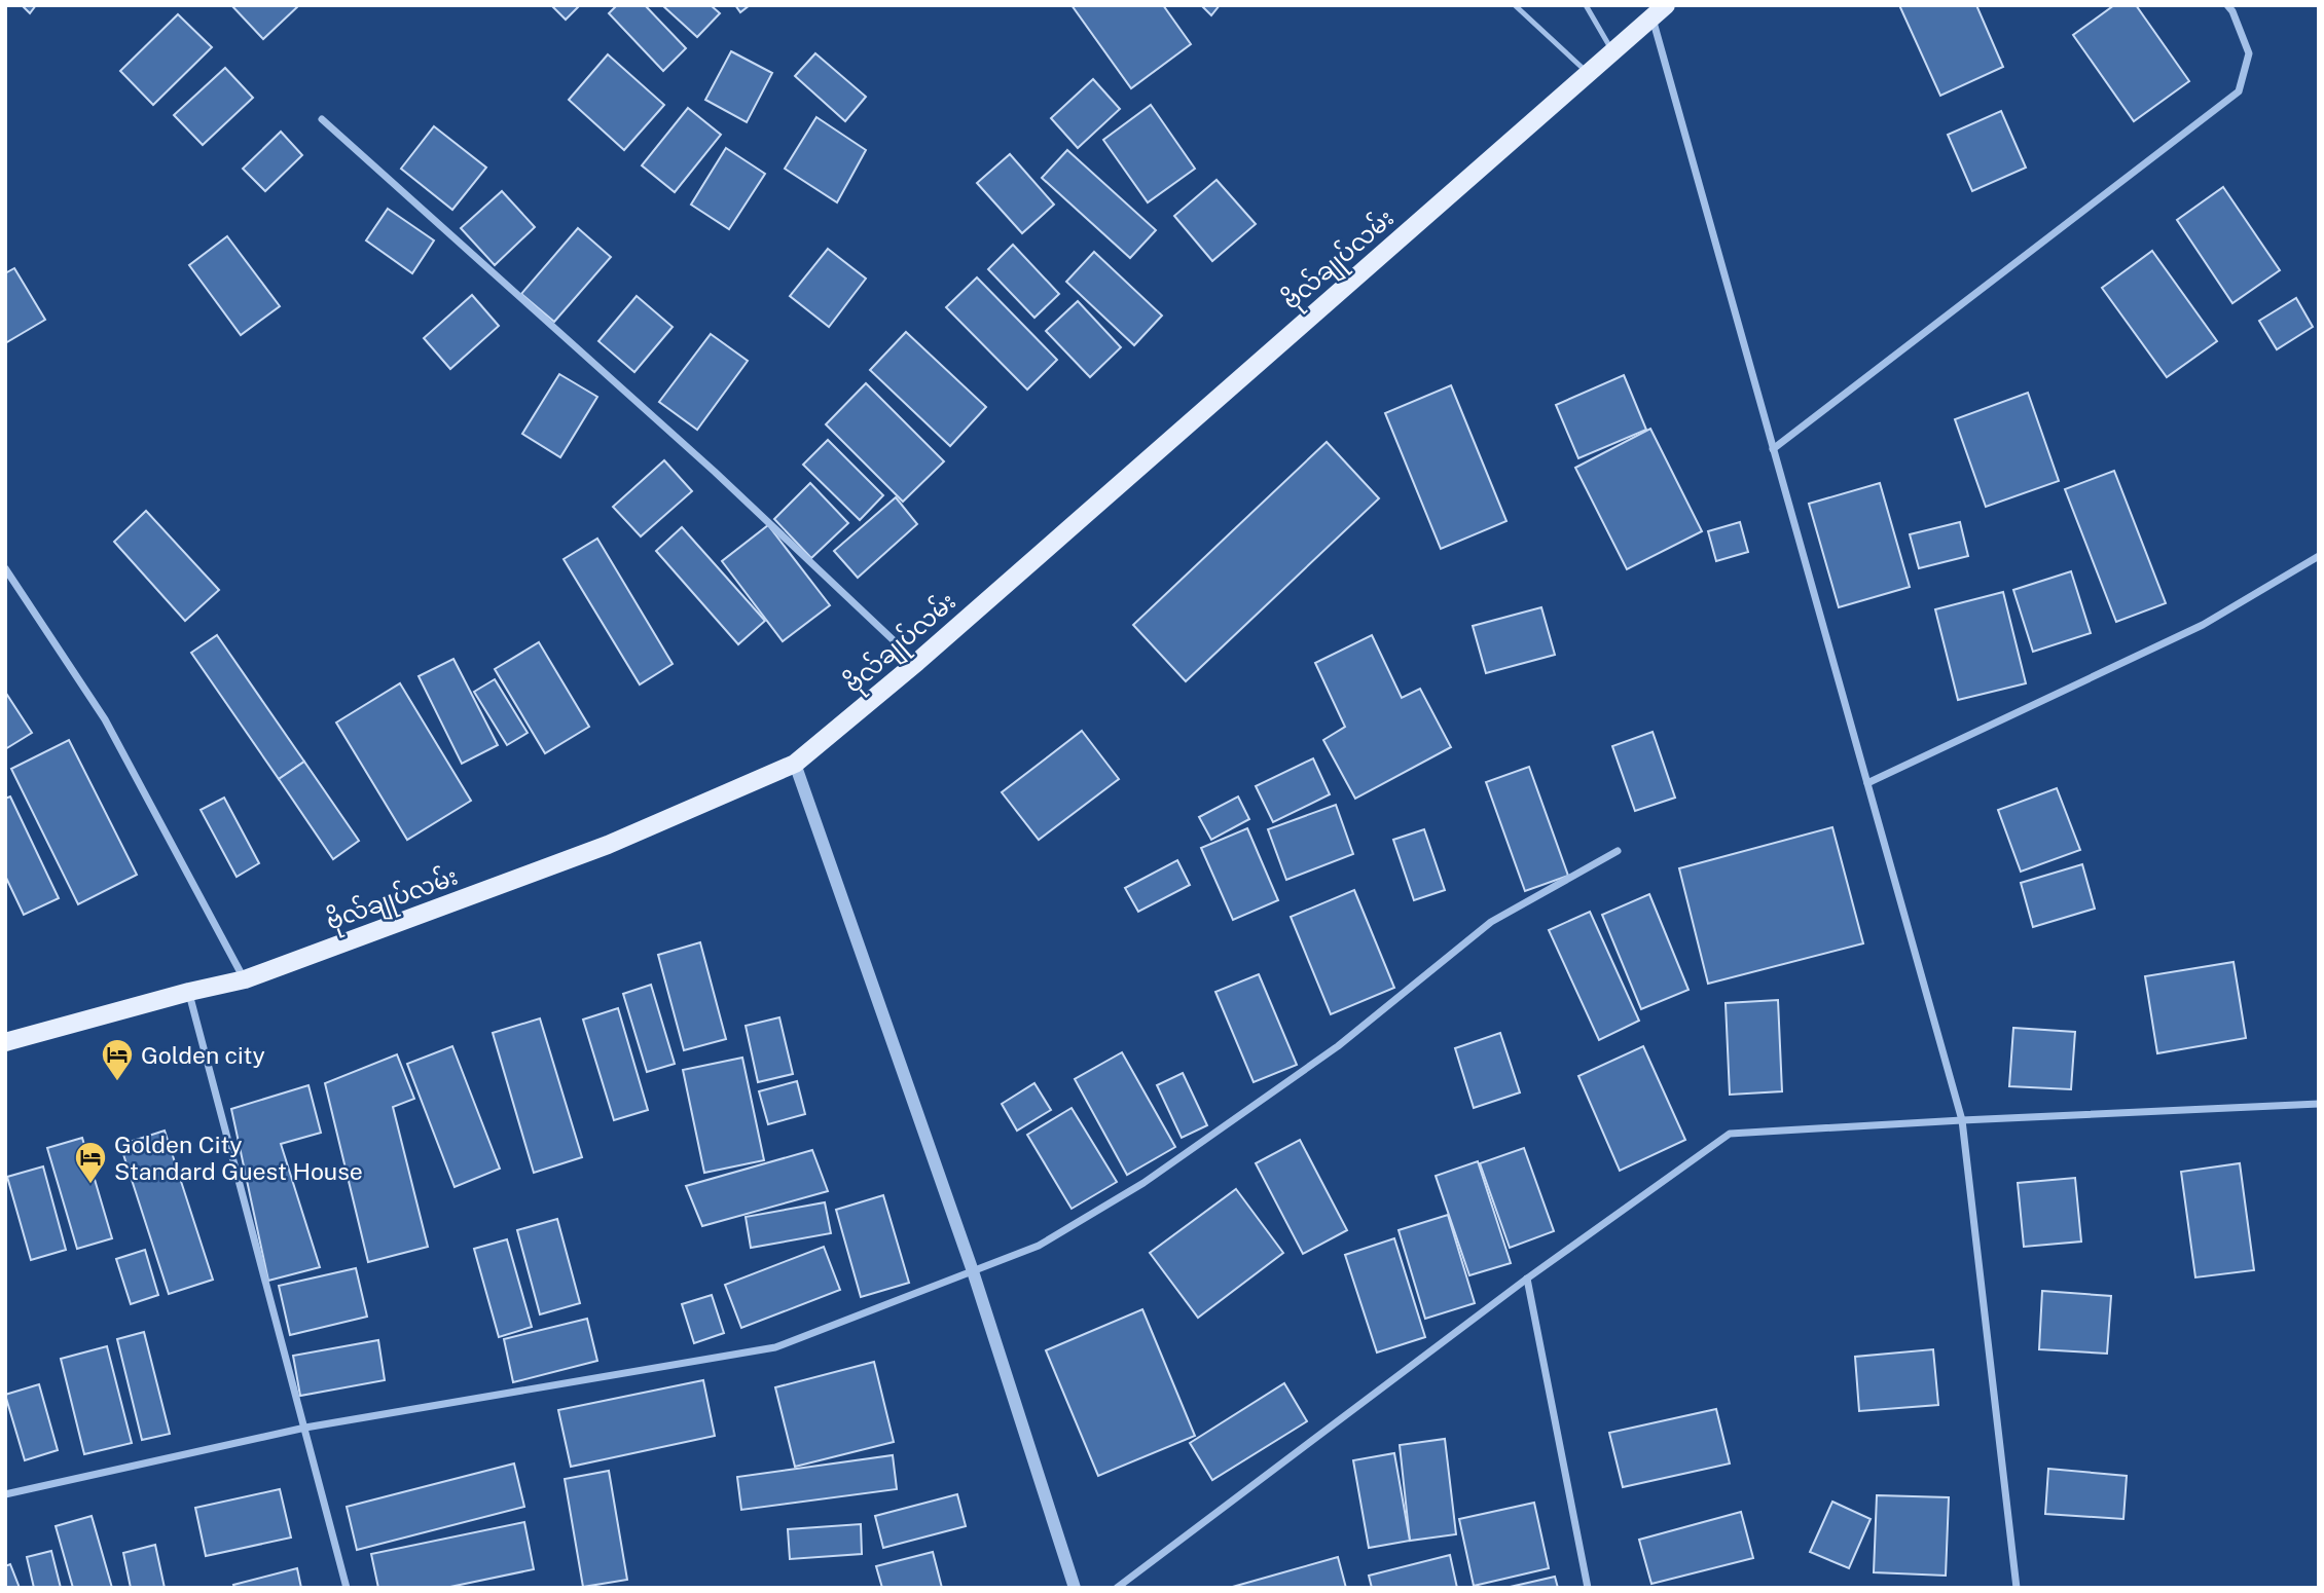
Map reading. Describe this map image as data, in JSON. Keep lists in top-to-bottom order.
{
  "streets": {
    "main road": ["ဗိုလ်ချုပ်လမ်း"]
  },
  "places": {
    "hotel": ["Golden city", "Golden City Standard Guest House"]
  }
}
